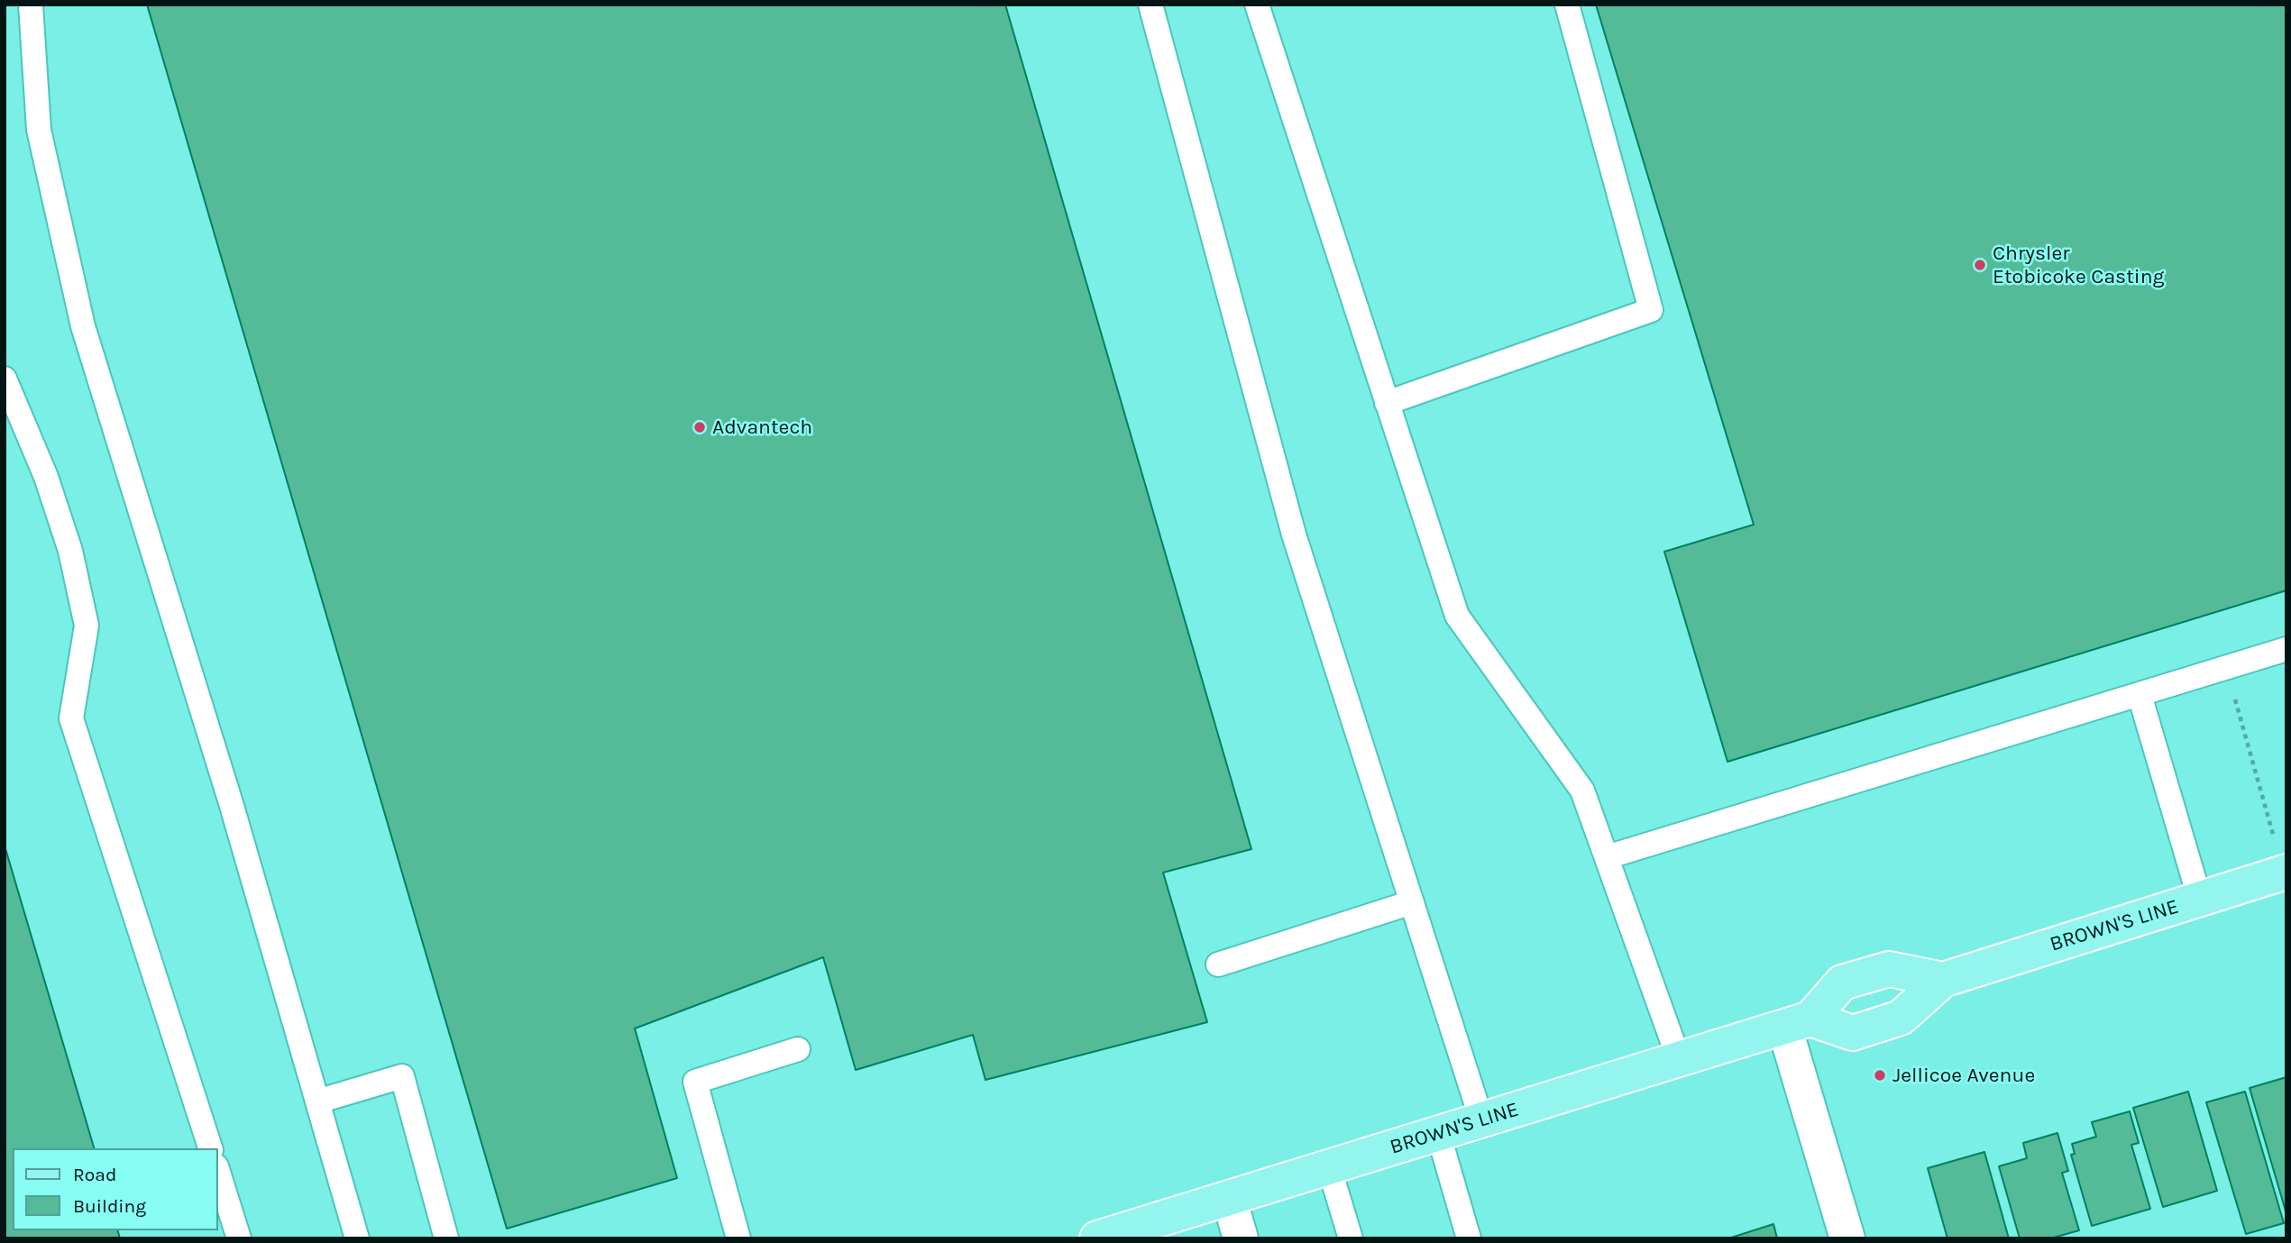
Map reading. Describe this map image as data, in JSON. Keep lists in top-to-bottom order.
{
  "streets": {
    "main road": ["BROWN'S LINE"]
  },
  "places": ["Chrysler Etobicoke Casting", "Advantech", "Jellicoe Avenue"],
  "legend": ["Road", "Building"]
}
